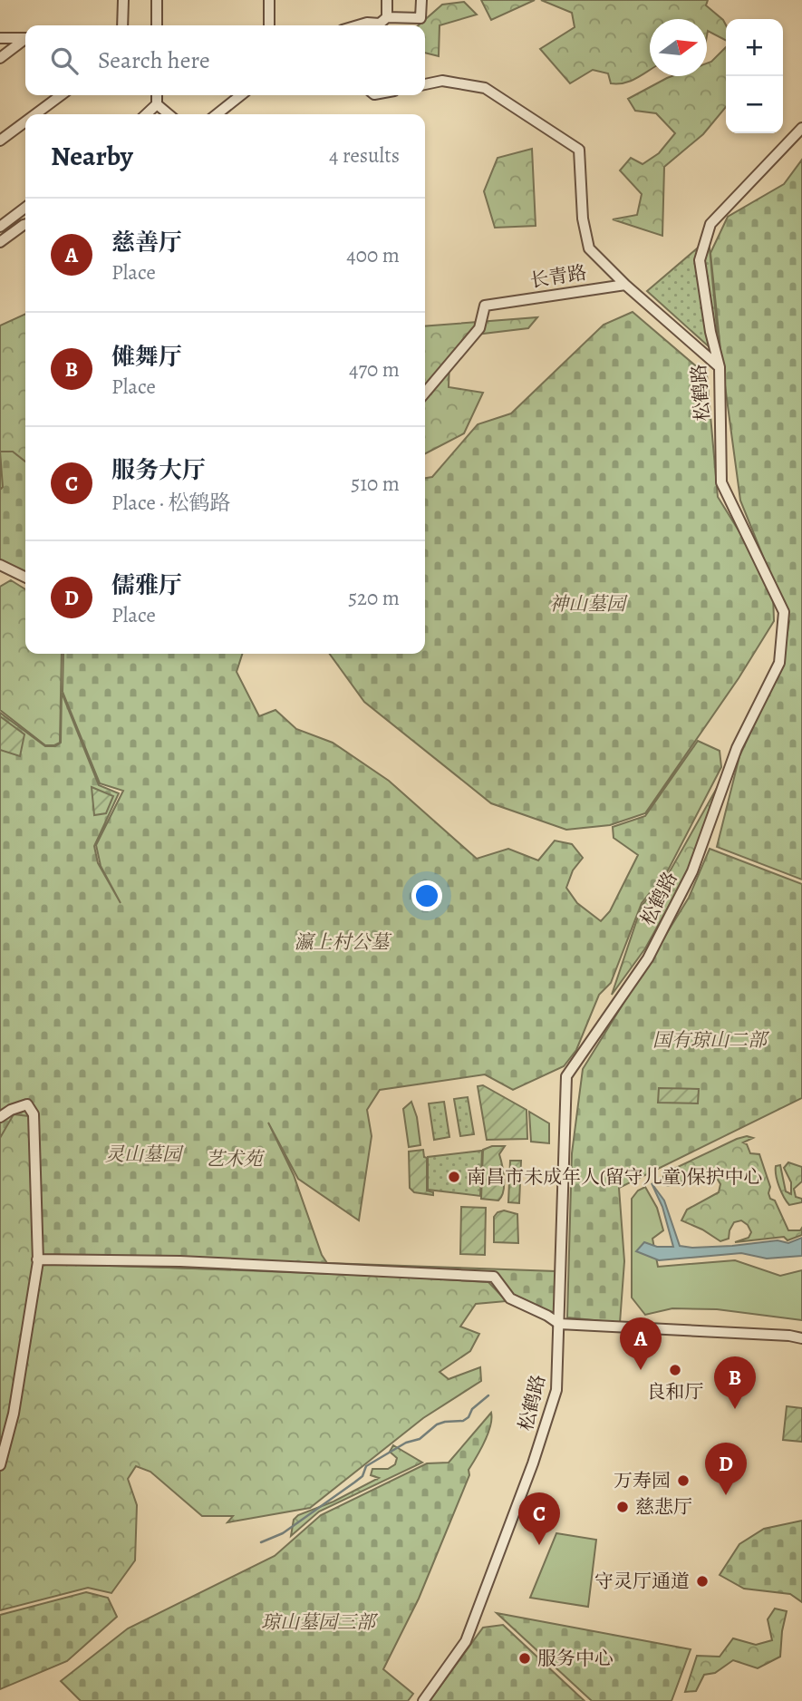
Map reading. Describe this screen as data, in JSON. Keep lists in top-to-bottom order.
{
  "streets": {
    "street": ["长青路", "松鹤路"]
  },
  "parks": [
    "神山墓园",
    "瀛上村公墓",
    "国有琼山二部",
    "灵山墓园",
    "艺术苑",
    "琼山墓园三部"
  ],
  "places": [
    "南昌市未成年人(留守儿童)保护中心",
    "良和厅",
    "万寿园",
    "慈悲厅",
    "守灵厅通道",
    "服务中心"
  ],
  "north": "right",
  "page": {
    "map_buttons": ["+", "−"],
    "search": "Search here",
    "heading": ["Nearby", "4 results"],
    "list": [
      {
        "mark": "A",
        "name": "慈善厅",
        "note": "Place",
        "value": "400 m"
      },
      {
        "mark": "B",
        "name": "傩舞厅",
        "note": "Place",
        "value": "470 m"
      },
      {
        "mark": "C",
        "name": "服务大厅",
        "note": "Place · 松鹤路",
        "value": "510 m"
      },
      {
        "mark": "D",
        "name": "儒雅厅",
        "note": "Place",
        "value": "520 m"
      }
    ],
    "pins": [
      "A",
      "B",
      "D",
      "C"
    ]
  }
}
